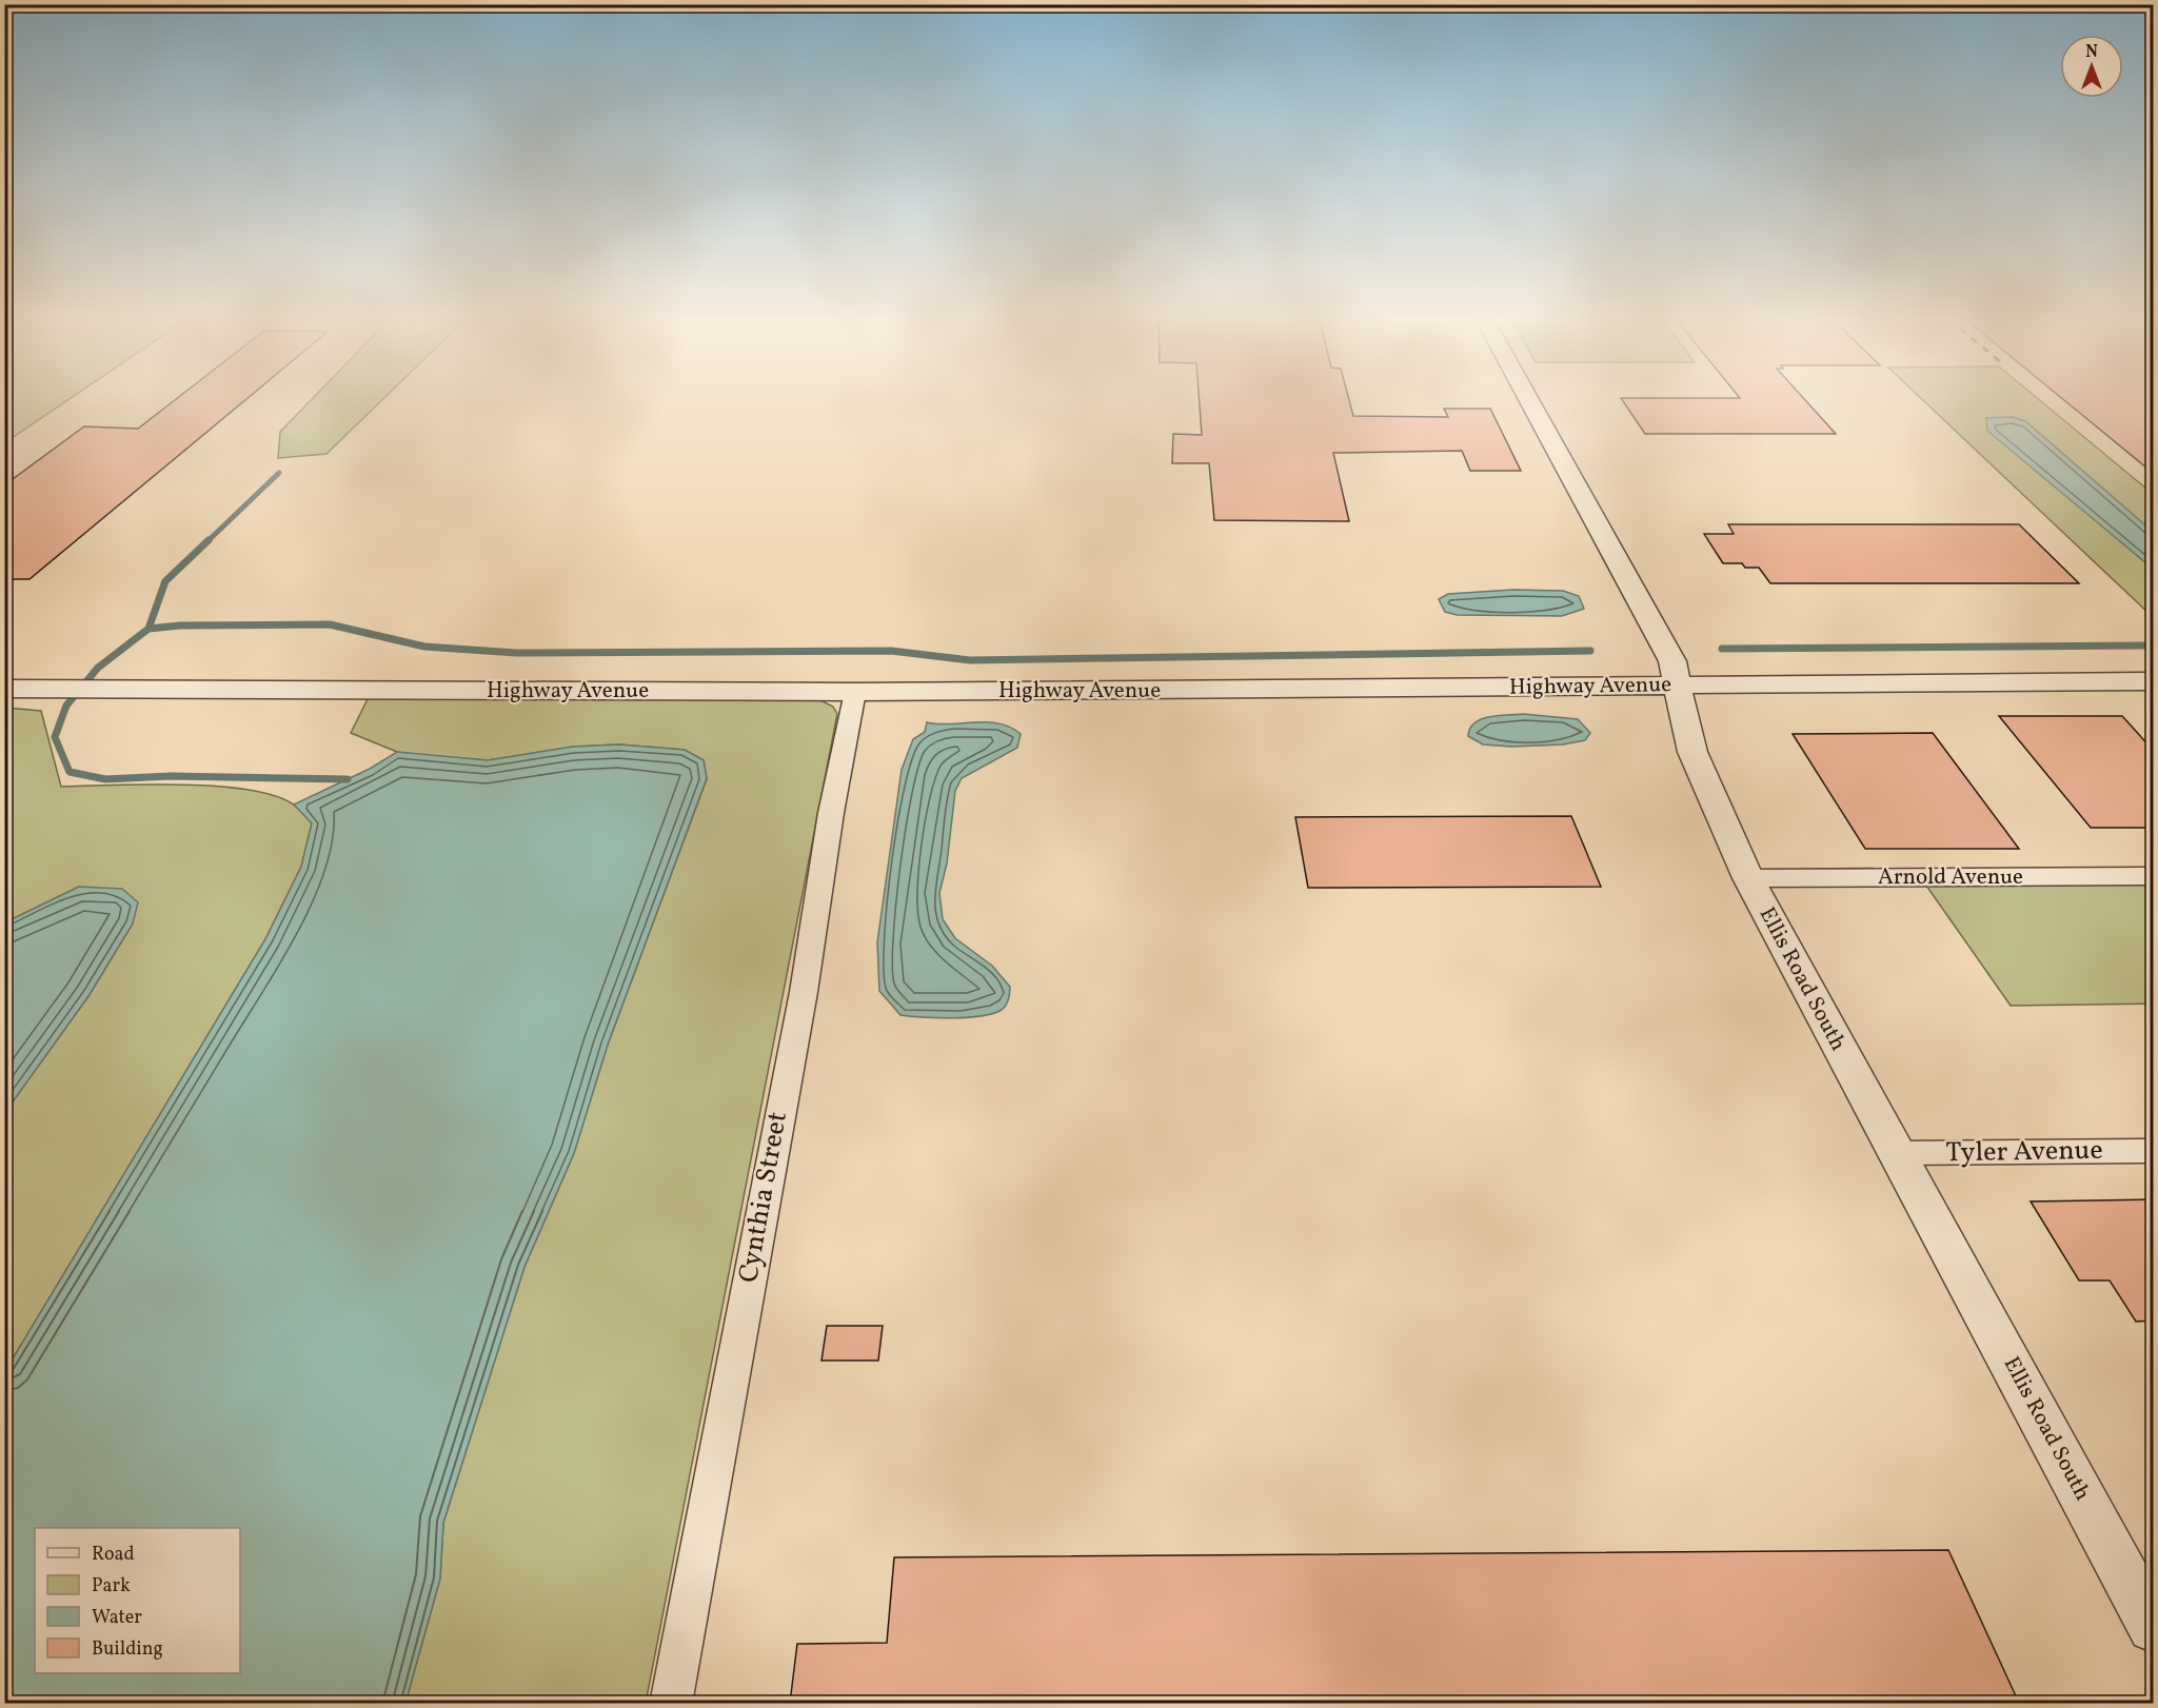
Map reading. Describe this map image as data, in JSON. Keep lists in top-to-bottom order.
{
  "streets": {
    "street": [
      "Highway Avenue",
      "Arnold Avenue",
      "Ellis Road South",
      "Tyler Avenue",
      "Cynthia Street"
    ]
  },
  "crossings": [
    ["Highway Avenue", "Ellis Road South"],
    ["Highway Avenue", "Cynthia Street"],
    ["Arnold Avenue", "Ellis Road South"],
    ["Ellis Road South", "Tyler Avenue"]
  ],
  "legend": [
    "Road",
    "Park",
    "Water",
    "Building"
  ],
  "north": "top"
}
